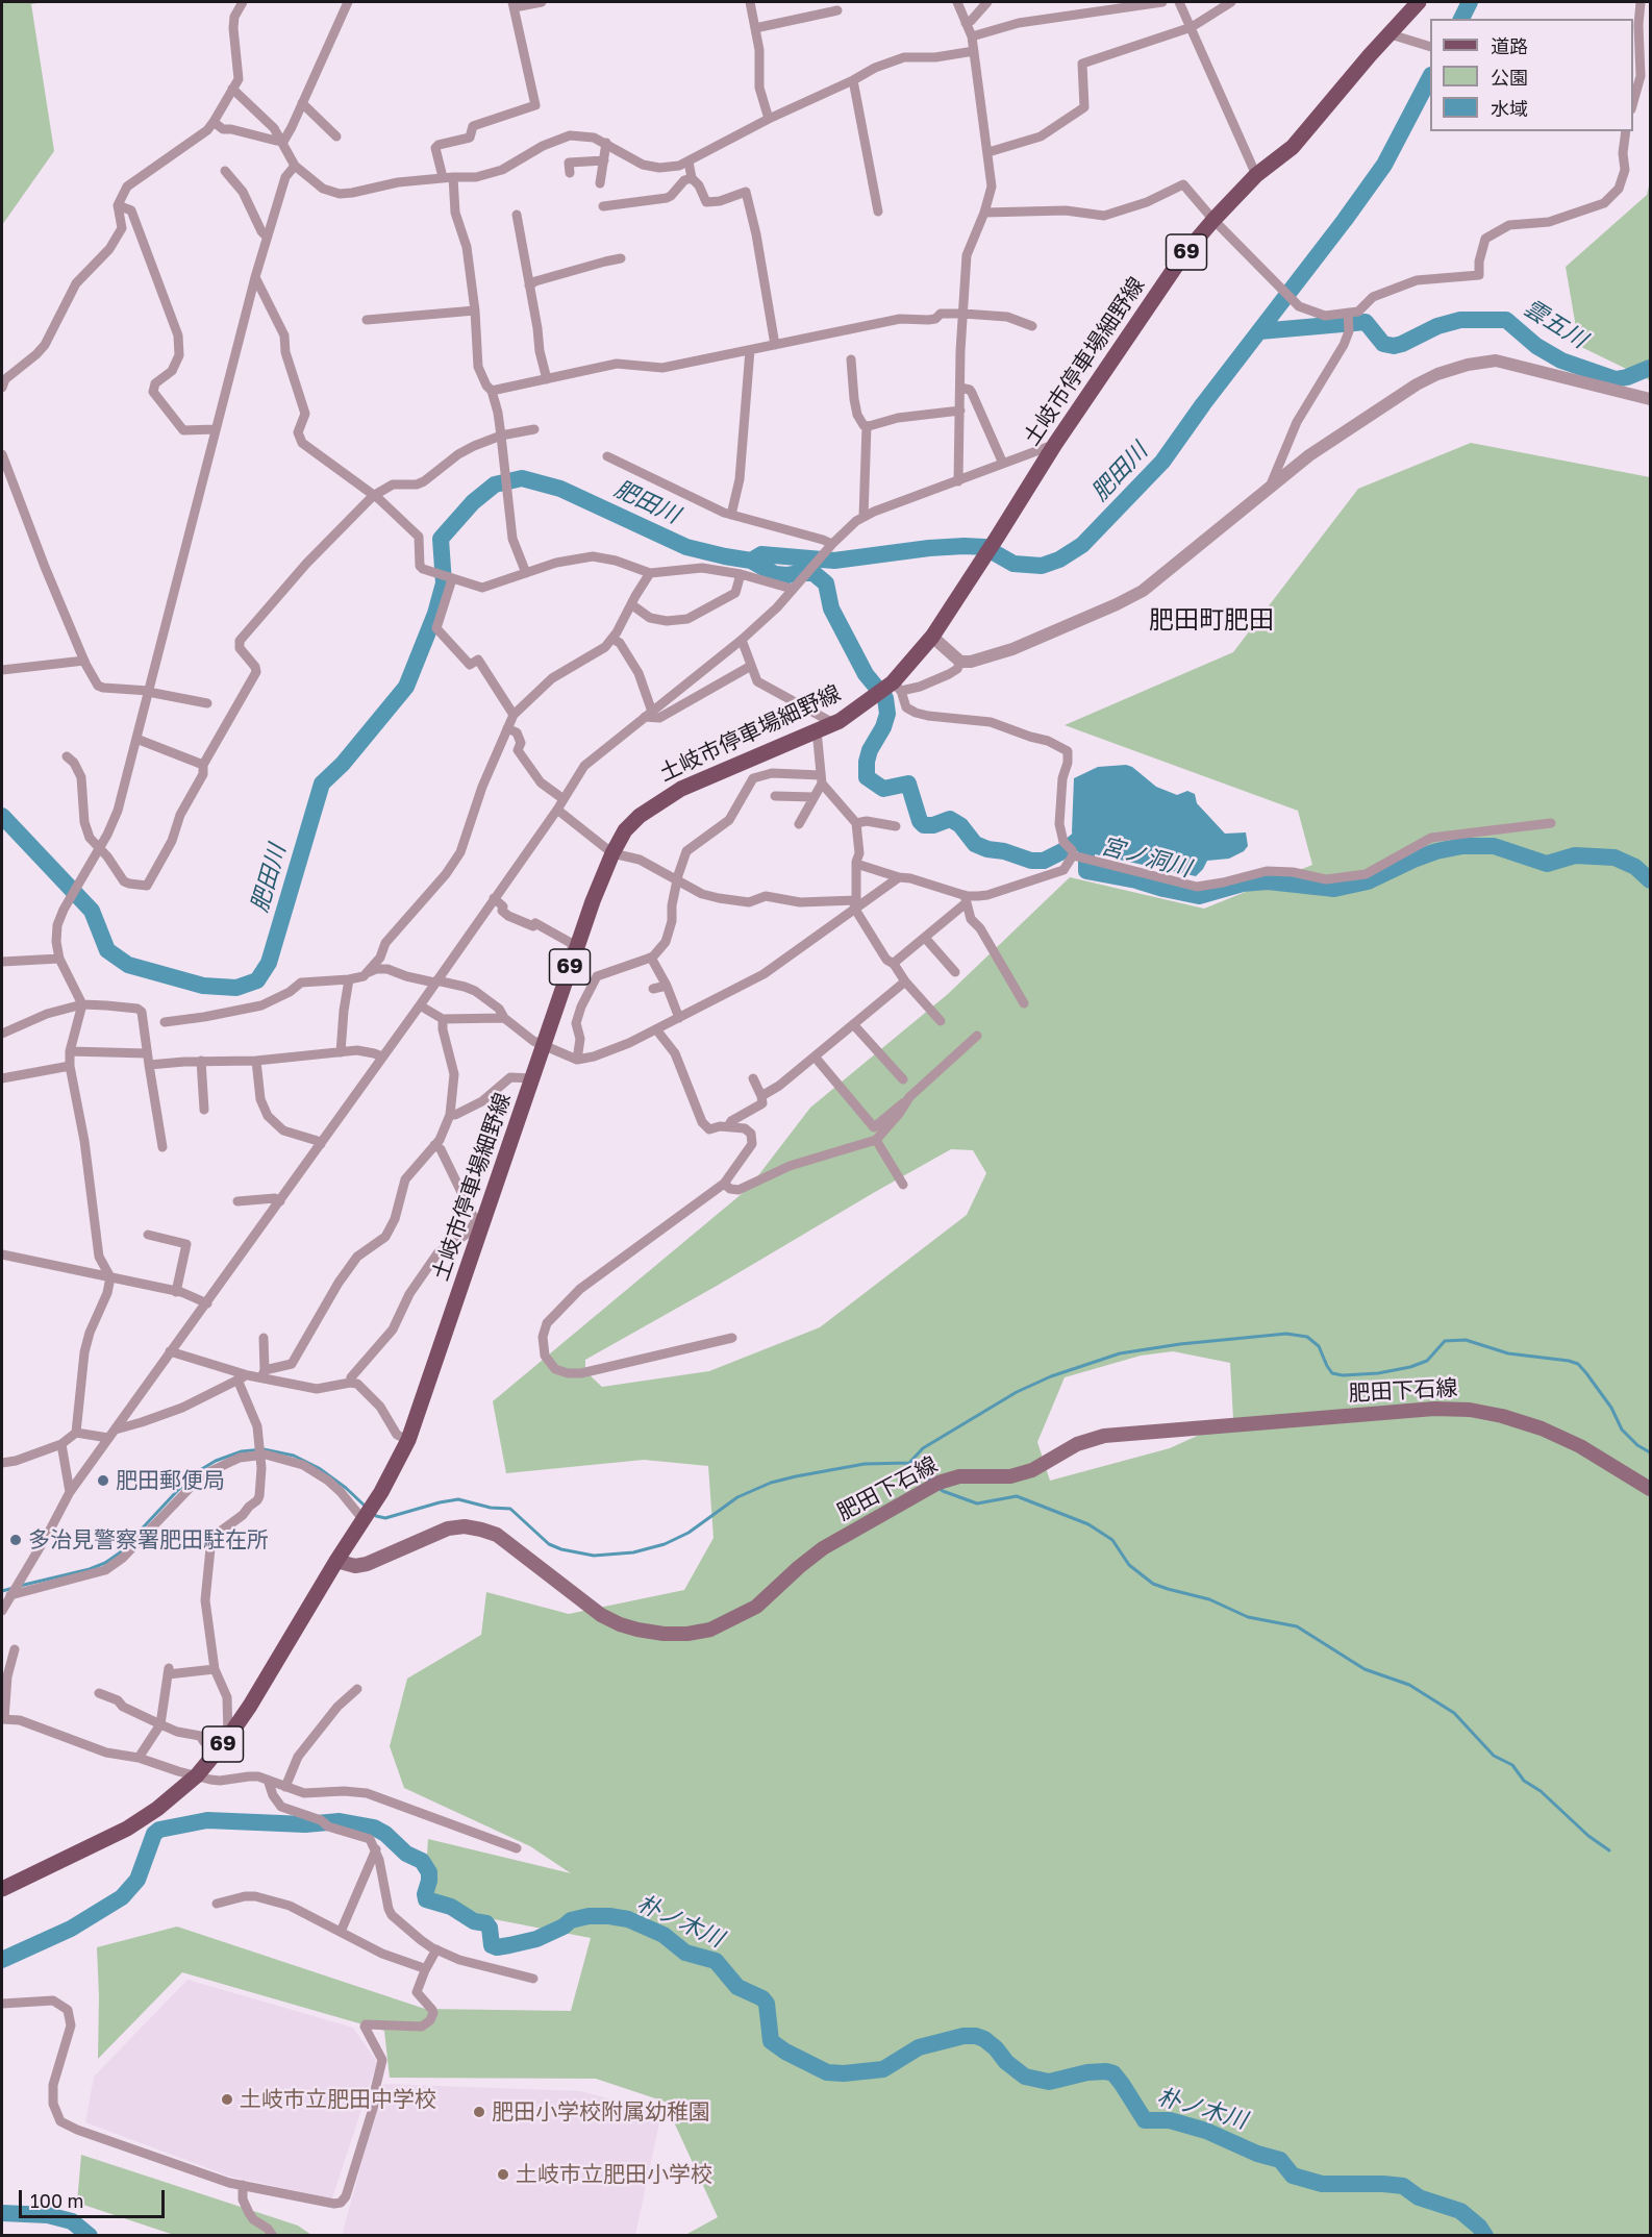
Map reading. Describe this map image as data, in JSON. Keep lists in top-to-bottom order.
{
  "streets": {
    "main road": ["69", "土岐市停車場細野線", "肥田下石線"]
  },
  "crossings": [
    ["土岐市停車場細野線", "肥田下石線"]
  ],
  "districts": ["肥田町肥田"],
  "water": [
    "雲五川",
    "肥田川",
    "宮ノ洞川",
    "朴ノ木川"
  ],
  "places": [
    "肥田郵便局",
    "多治見警察署肥田駐在所",
    "土岐市立肥田中学校",
    "肥田小学校附属幼稚園",
    "土岐市立肥田小学校"
  ],
  "legend": ["道路", "公園", "水域"],
  "scale_bar": "100 m"
}
